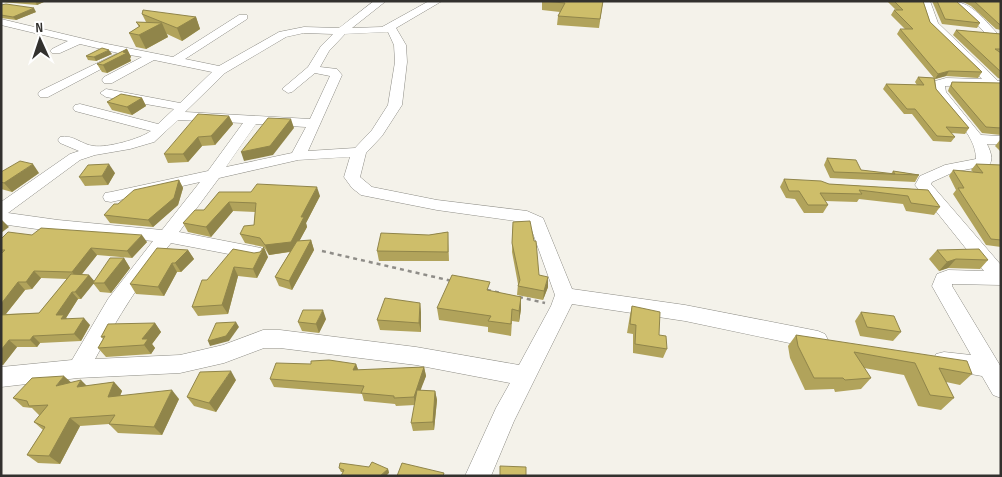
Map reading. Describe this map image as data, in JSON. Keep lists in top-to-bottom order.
{
  "north": "top"
}
